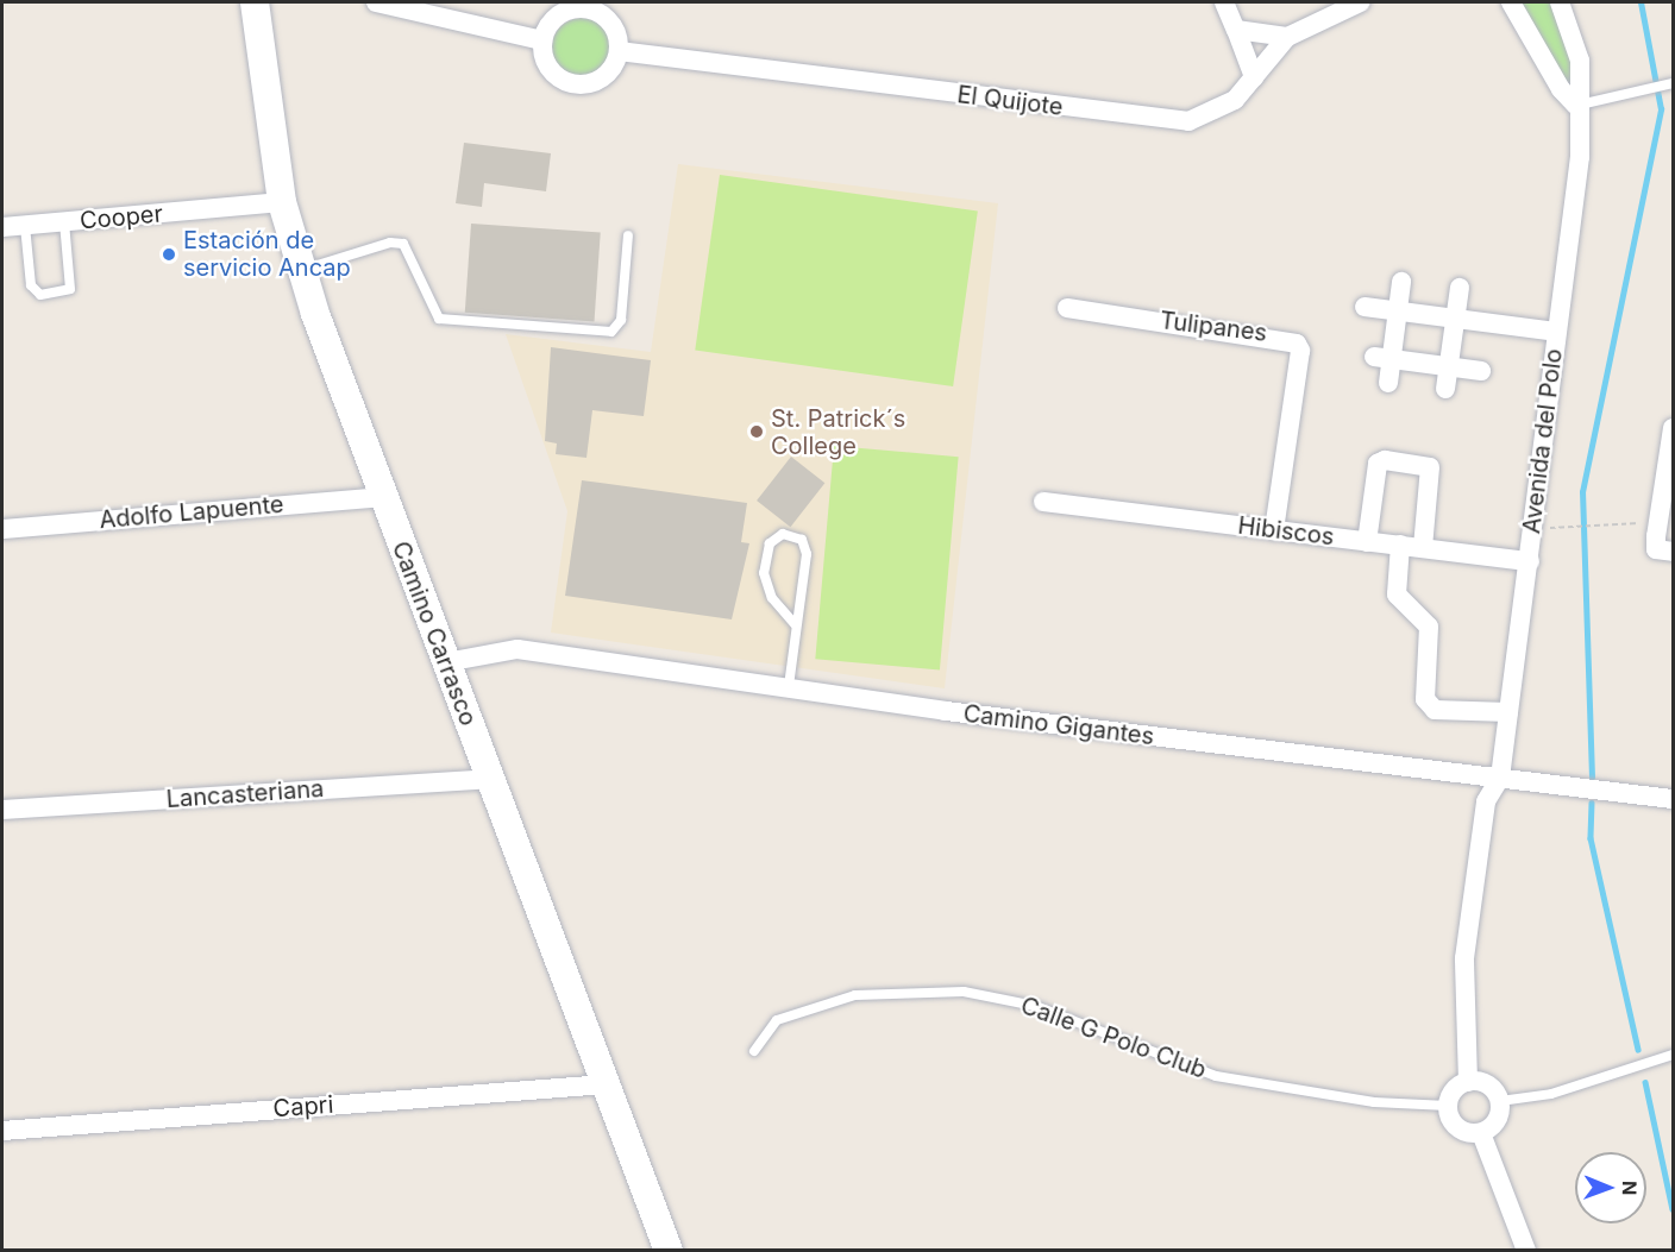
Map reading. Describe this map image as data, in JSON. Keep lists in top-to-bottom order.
{
  "streets": {
    "main road": ["Camino Carrasco"],
    "street": [
      "El Quijote",
      "Cooper",
      "Tulipanes",
      "Avenida del Polo",
      "Adolfo Lapuente",
      "Hibiscos",
      "Camino Gigantes",
      "Lancasteriana",
      "Capri"
    ],
    "lane": ["Calle G Polo Club"]
  },
  "crossings": [
    ["Cooper", "Camino Carrasco"],
    ["Tulipanes", "Hibiscos"],
    ["Avenida del Polo", "Hibiscos"],
    ["Avenida del Polo", "Camino Gigantes"],
    ["Avenida del Polo", "Calle G Polo Club"],
    ["Adolfo Lapuente", "Camino Carrasco"],
    ["Camino Carrasco", "Camino Gigantes"],
    ["Camino Carrasco", "Lancasteriana"],
    ["Camino Carrasco", "Capri"]
  ],
  "places": ["Estación de servicio Ancap", "St. Patrick´s College"],
  "north": "right"
}
